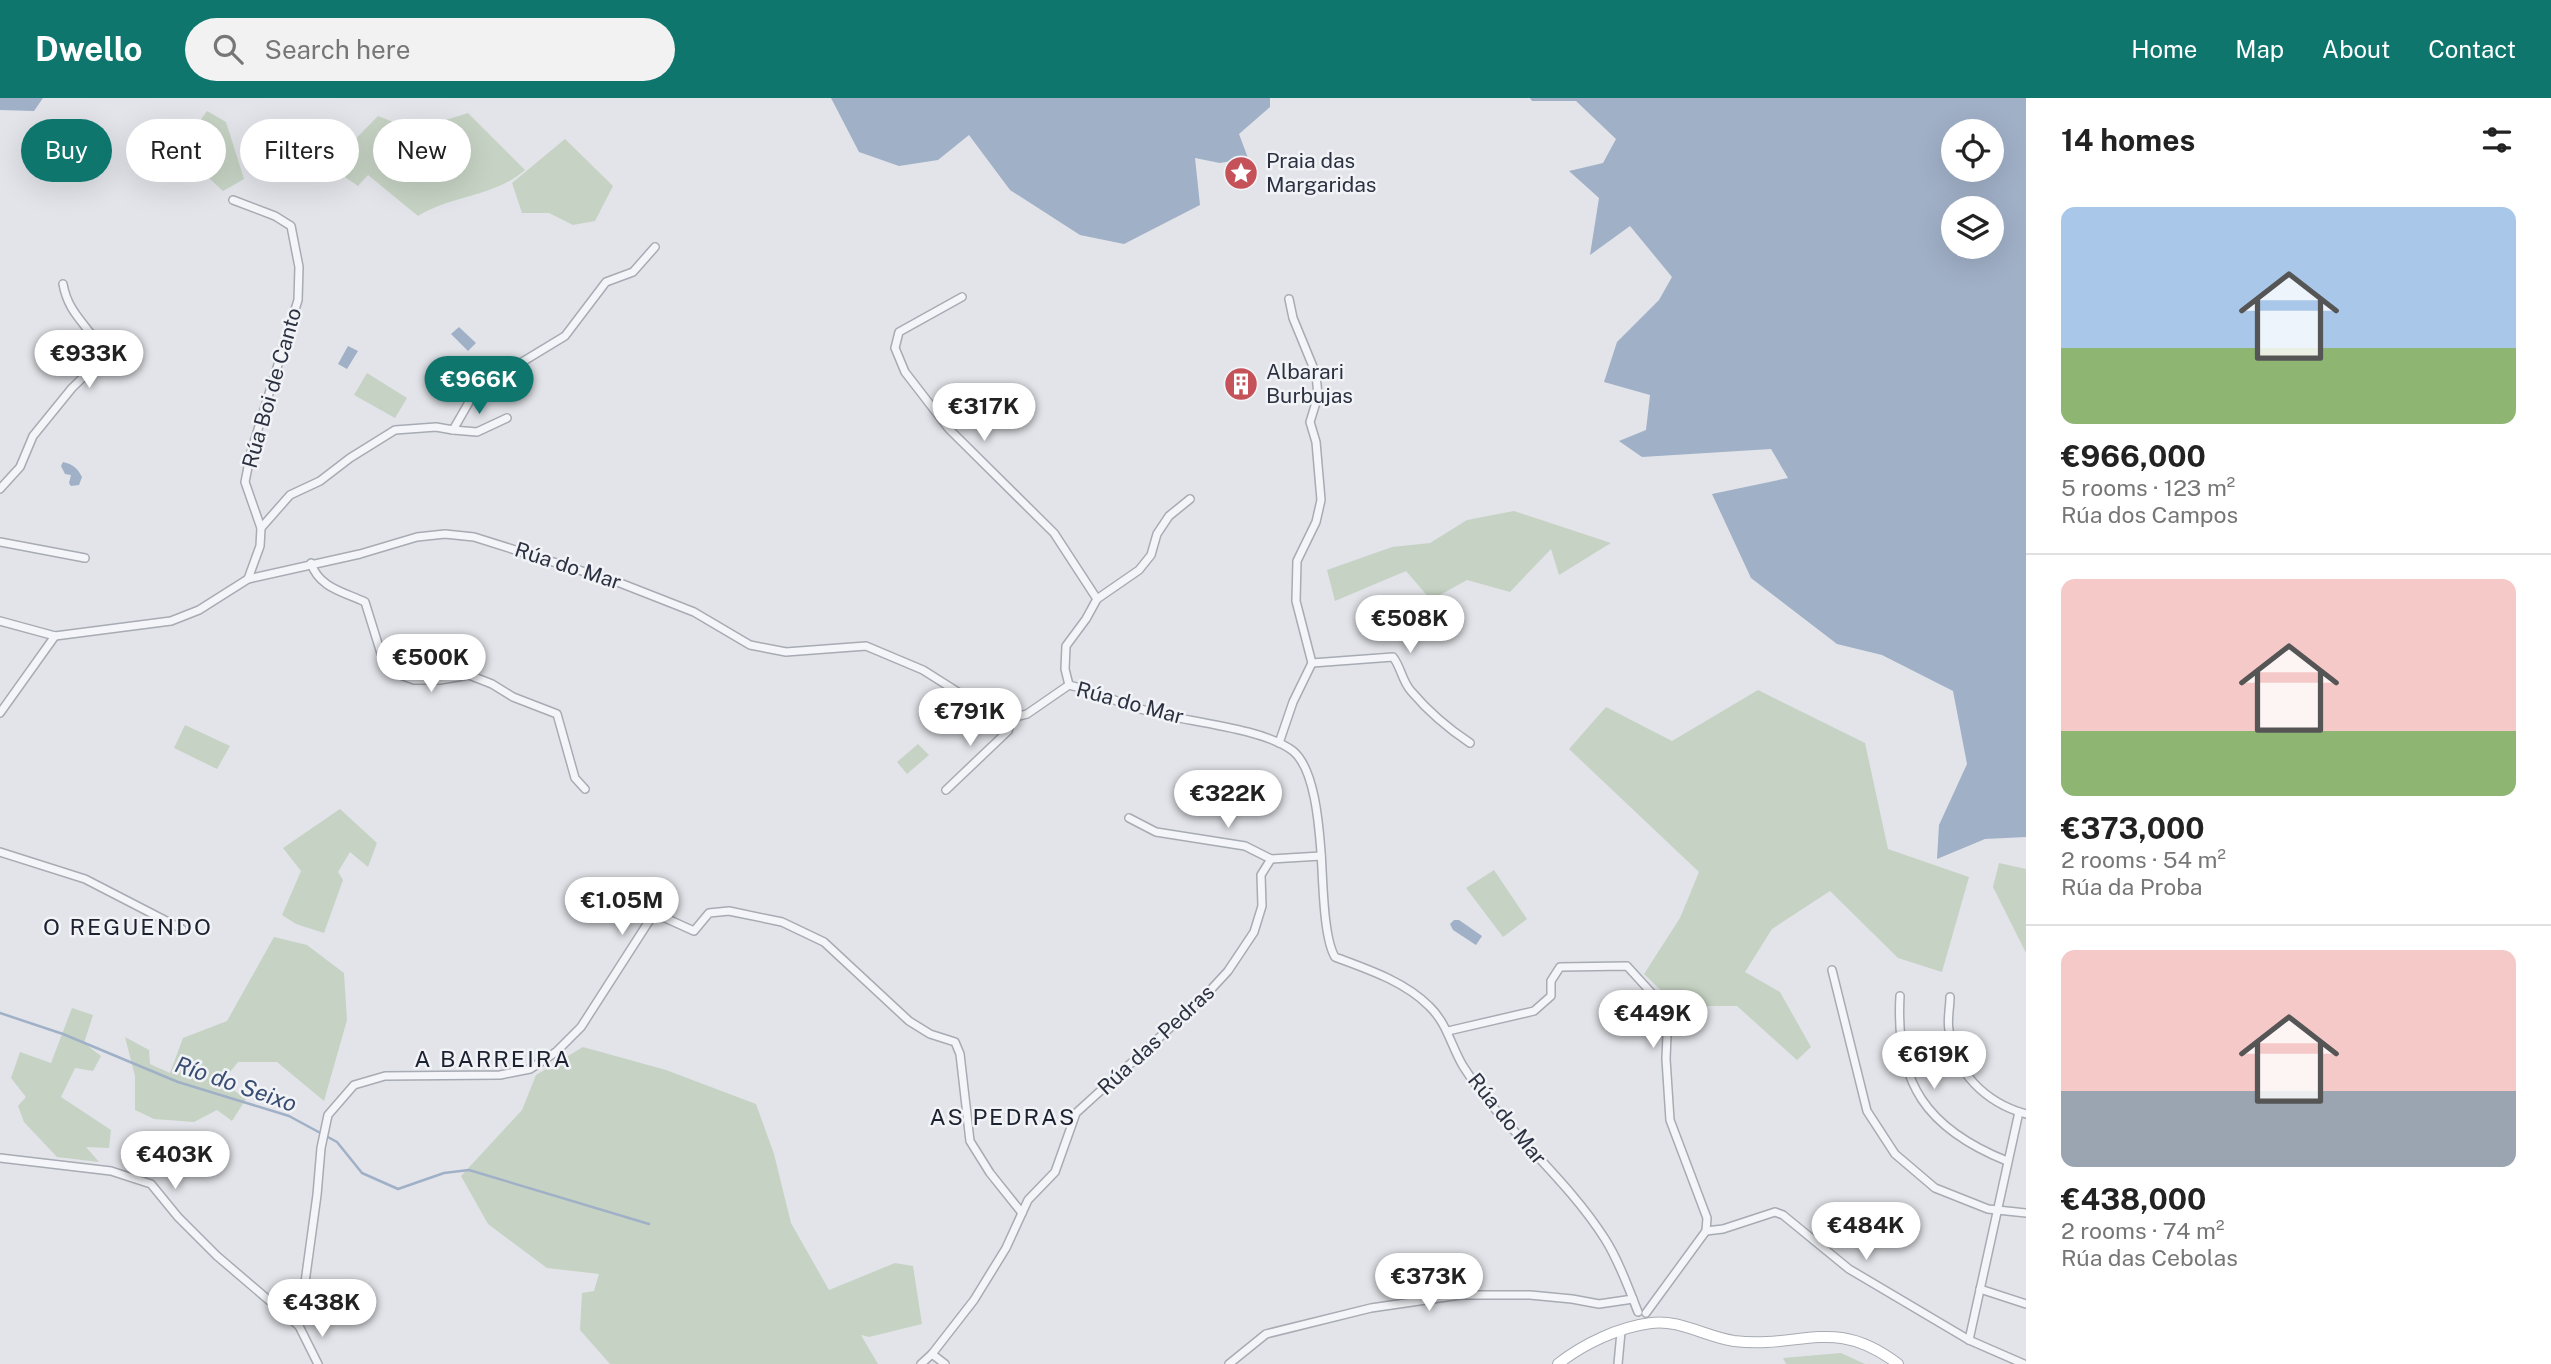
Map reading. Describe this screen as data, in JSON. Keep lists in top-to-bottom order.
{
  "streets": {
    "street": ["Rúa Boi de Canto", "Rúa do Mar", "Rúa das Pedras"]
  },
  "districts": ["O REGUENDO", "A BARREIRA", "AS PEDRAS"],
  "water": ["Río do Seixo"],
  "places": {
    "place": ["Praia das Margaridas"],
    "building": ["Albarari Burbujas"]
  },
  "page": {
    "header": "Dwello",
    "search": "Search here",
    "nav": [
      "Home",
      "Map",
      "About",
      "Contact"
    ],
    "heading": "14 homes",
    "chip": [
      "Buy",
      "Rent",
      "Filters",
      "New"
    ],
    "list": [
      {
        "name": "€966,000",
        "note": "5 rooms · 123 m² · Rúa dos Campos"
      },
      {
        "name": "€373,000",
        "note": "2 rooms · 54 m² · Rúa da Proba"
      },
      {
        "name": "€438,000",
        "note": "2 rooms · 74 m² · Rúa das Cebolas"
      }
    ],
    "price": [
      "€933K",
      "€966K",
      "€317K",
      "€508K",
      "€500K",
      "€791K",
      "€322K",
      "€1.05M",
      "€449K",
      "€619K",
      "€403K",
      "€484K",
      "€373K",
      "€438K"
    ]
  }
}
